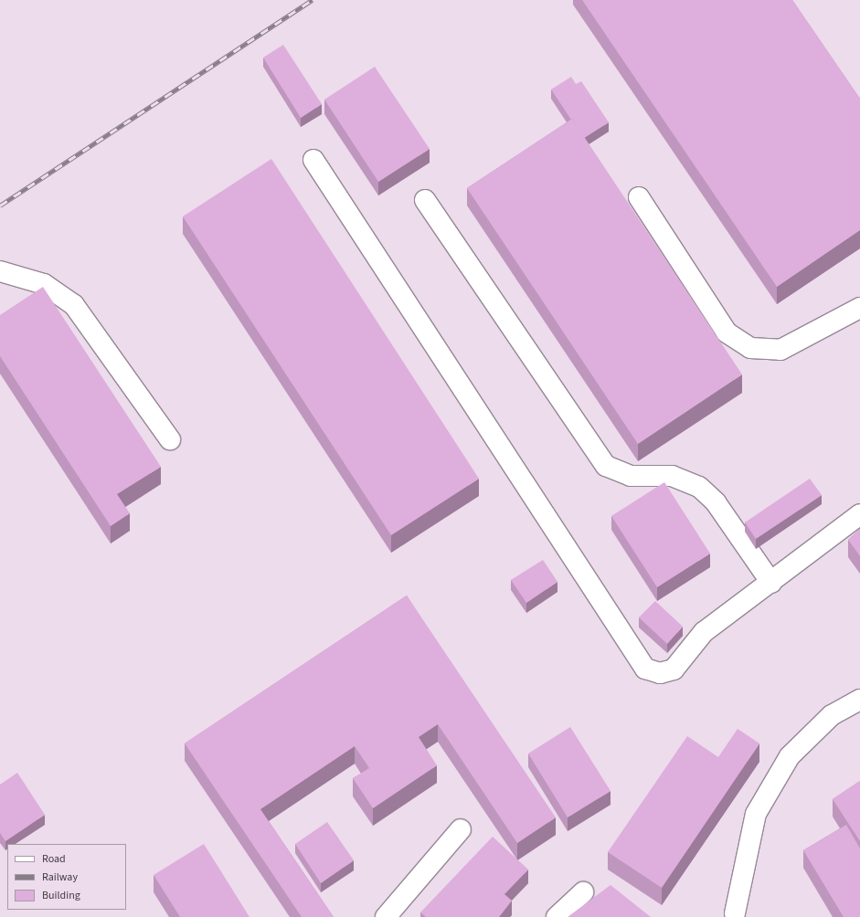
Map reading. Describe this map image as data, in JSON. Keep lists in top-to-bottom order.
{
  "legend": ["Road", "Railway", "Building"]
}
